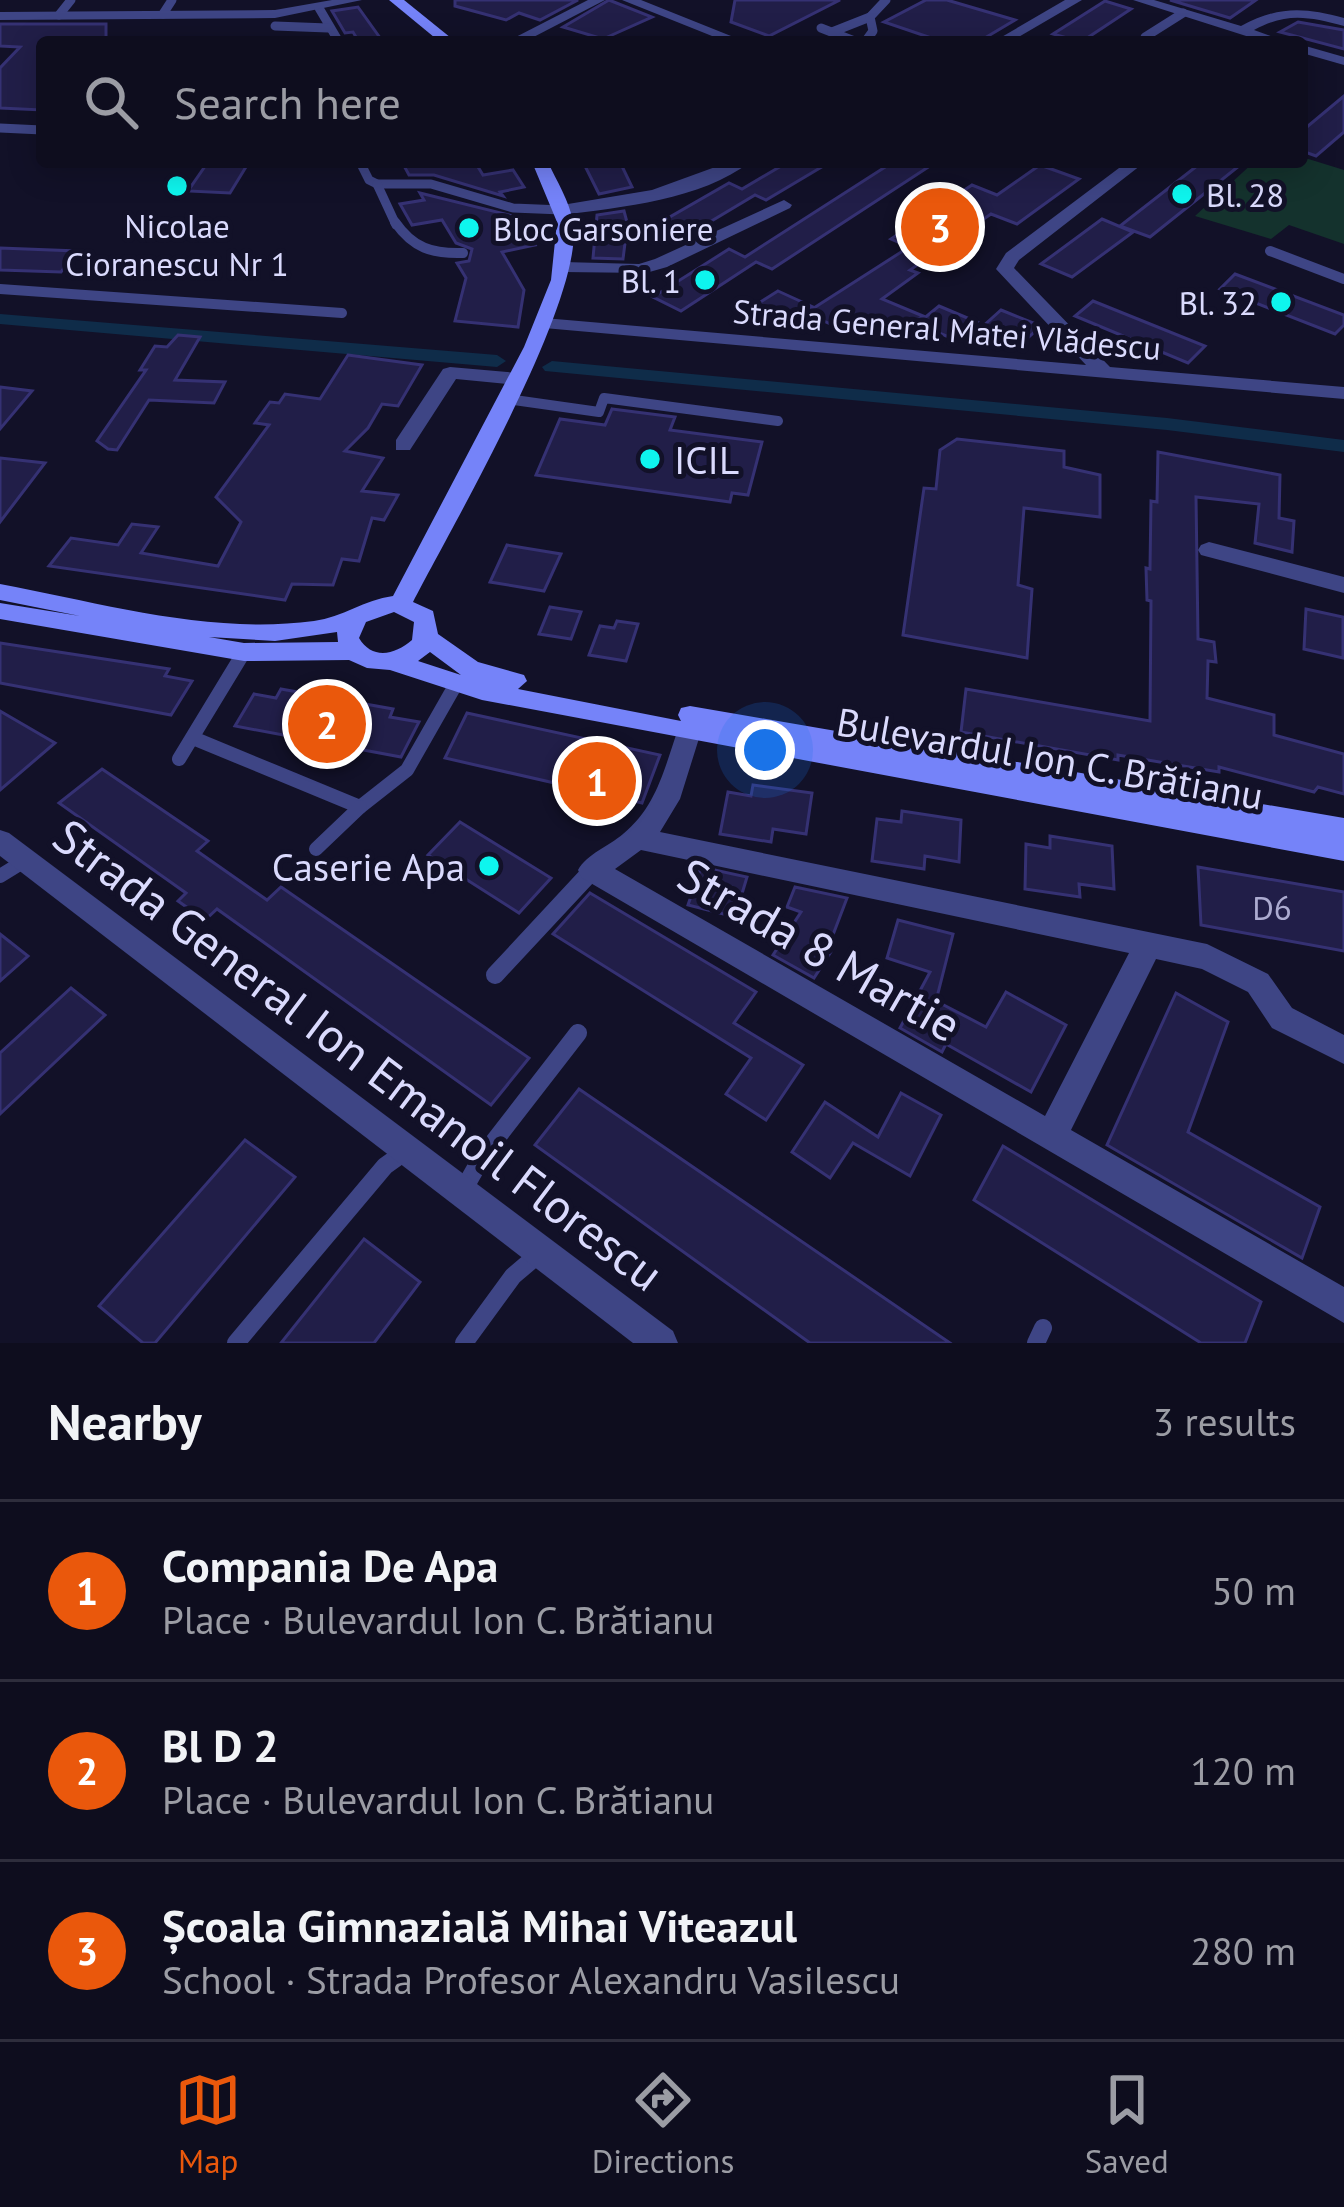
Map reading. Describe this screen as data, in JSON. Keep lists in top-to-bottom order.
{
  "streets": {
    "main road": ["Bulevardul Ion C. Brătianu"],
    "street": ["Strada General Matei Vlădescu", "Strada 8 Martie", "Strada General Ion Emanoil Florescu"]
  },
  "crossings": [
    ["Bulevardul Ion C. Brătianu", "Strada 8 Martie"]
  ],
  "places": [
    "Nicolae Cioranescu Nr 1",
    "Bl. 28",
    "Bloc Garsoniere",
    "Bl. 1",
    "Bl. 32",
    "ICIL",
    "Caserie Apa"
  ],
  "house_numbers": ["D6"],
  "page": {
    "search": "Search here",
    "pins": ["3", "2", "1"],
    "heading": ["Nearby", "3 results"],
    "list": [
      {
        "mark": "1",
        "name": "Compania De Apa",
        "note": "Place · Bulevardul Ion C. Brătianu",
        "value": "50 m"
      },
      {
        "mark": "2",
        "name": "Bl D 2",
        "note": "Place · Bulevardul Ion C. Brătianu",
        "value": "120 m"
      },
      {
        "mark": "3",
        "name": "Școala Gimnazială Mihai Viteazul",
        "note": "School · Strada Profesor Alexandru Vasilescu",
        "value": "280 m"
      }
    ],
    "nav": ["Map", "Directions", "Saved"]
  }
}
